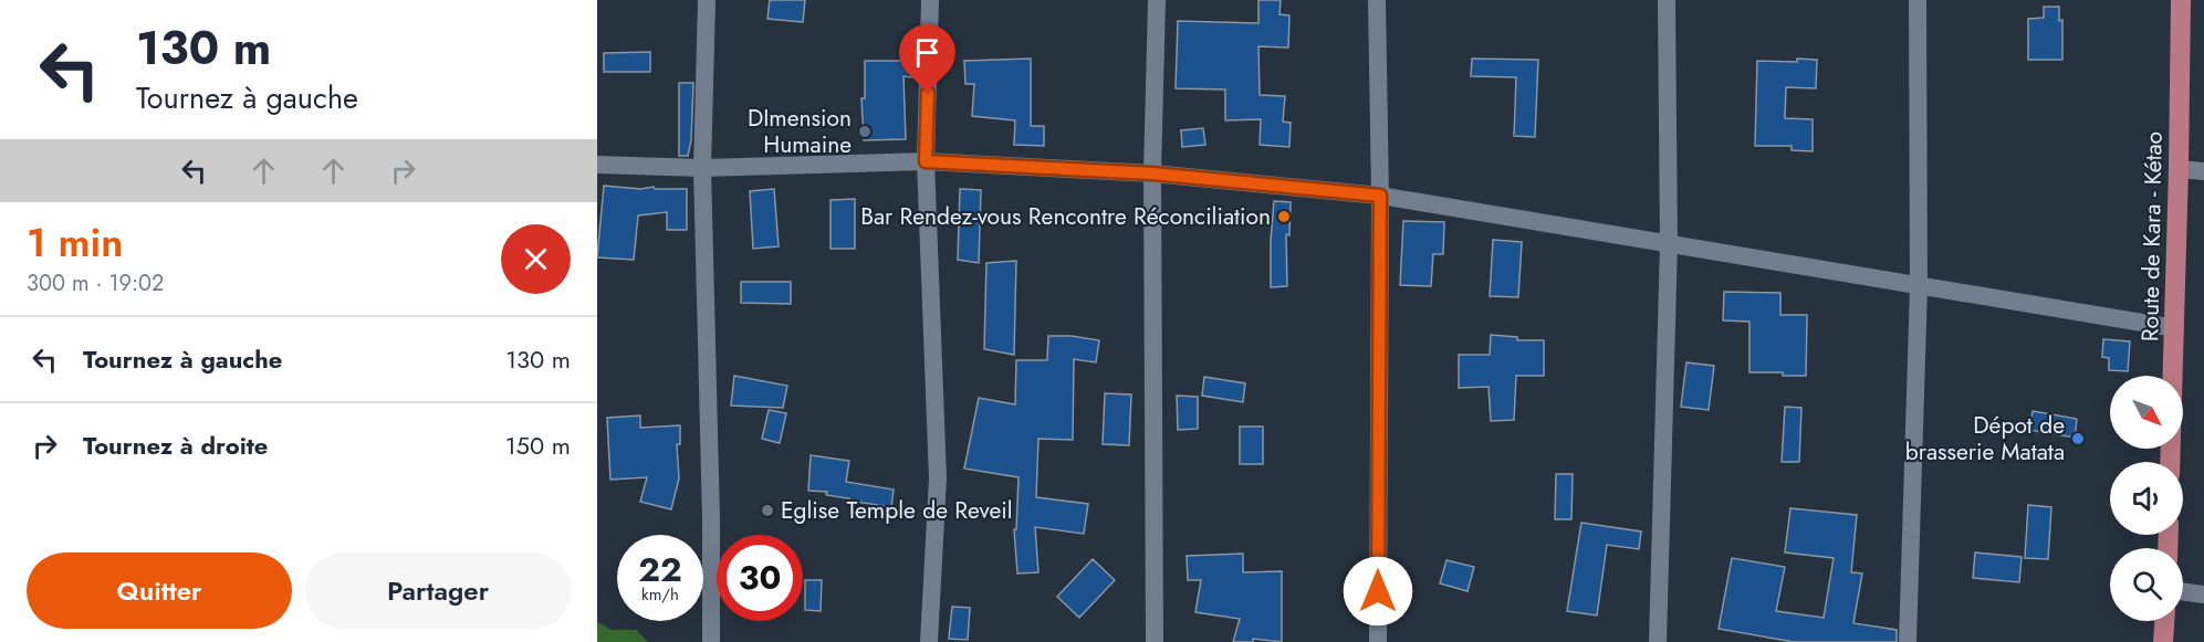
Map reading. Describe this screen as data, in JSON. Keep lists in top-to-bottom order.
{
  "streets": {
    "main road": ["Route de Kara - Kétao"]
  },
  "places": [
    "DImension Humaine",
    "Bar Rendez-vous Rencontre Réconciliation",
    "Dépot de brasserie Matata",
    "Eglise Temple de Reveil"
  ],
  "north": "bottom right",
  "page": {
    "turn": ["130 m", "Tournez à gauche"],
    "heading": ["1 min", "300 m · 19:02"],
    "list": [
      {
        "name": "Tournez à gauche",
        "value": "130 m"
      },
      {
        "name": "Tournez à droite",
        "value": "150 m"
      }
    ],
    "speed": "22 km/h",
    "limit": "30",
    "buttons": ["Quitter", "Partager"]
  }
}
